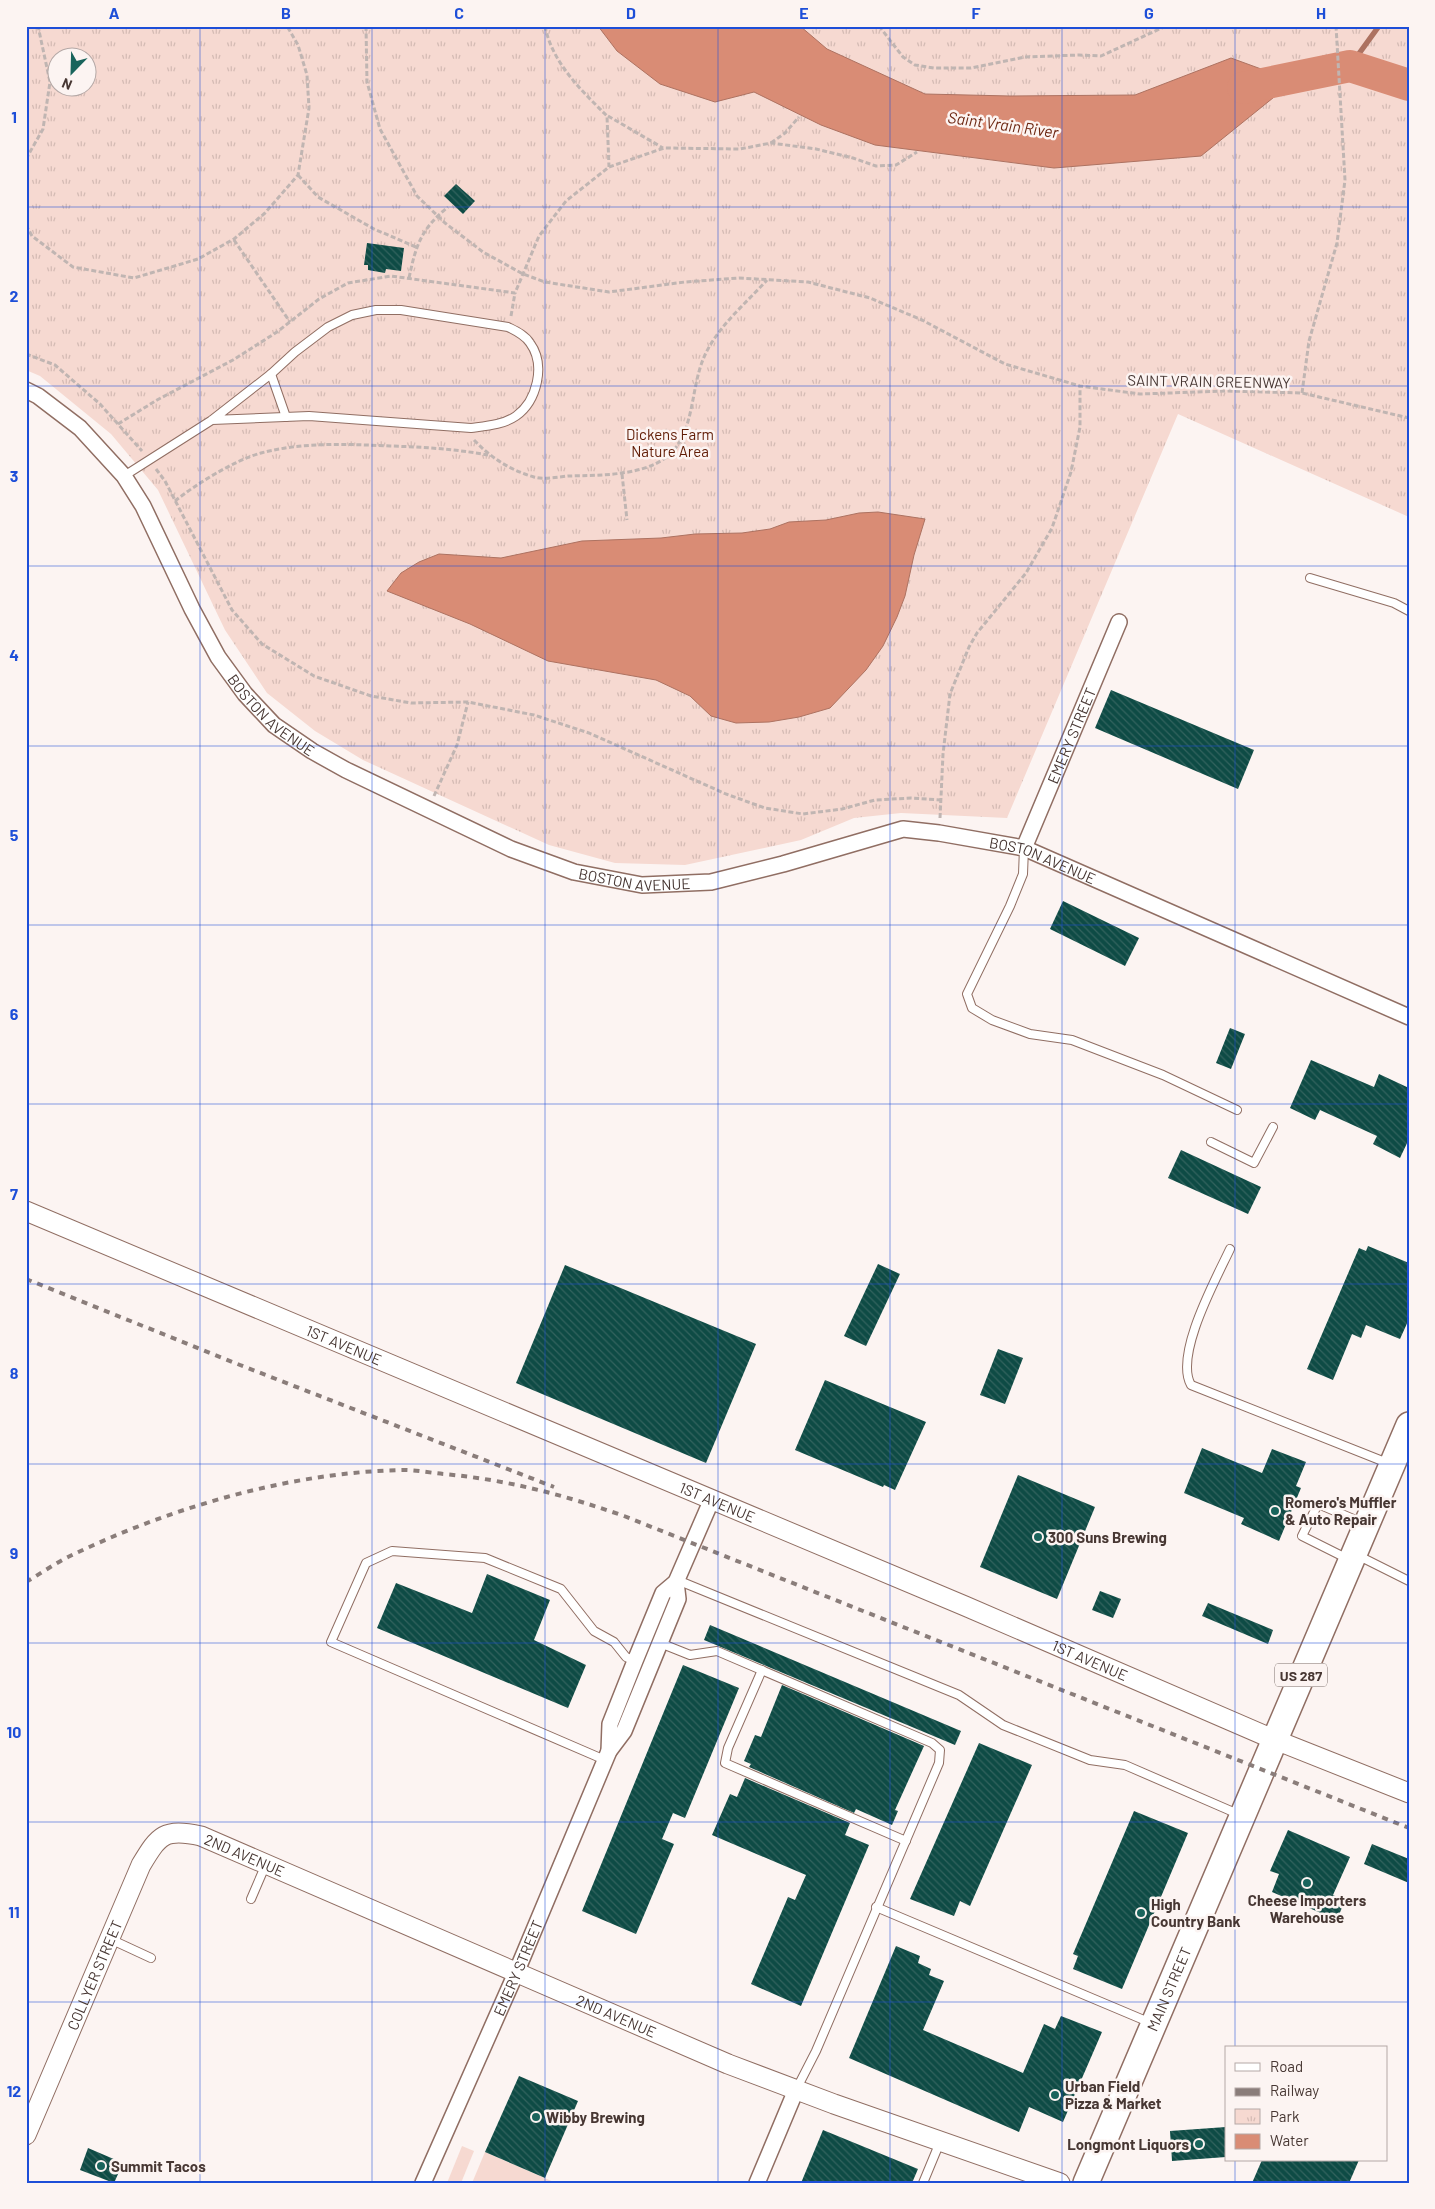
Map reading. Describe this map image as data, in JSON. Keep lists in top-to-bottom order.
{
  "streets": {
    "highway": ["US 287", "MAIN STREET"],
    "street": [
      "BOSTON AVENUE",
      "EMERY STREET",
      "1ST AVENUE",
      "2ND AVENUE",
      "COLLYER STREET"
    ],
    "path": ["SAINT VRAIN GREENWAY"]
  },
  "crossings": [
    ["BOSTON AVENUE", "EMERY STREET"],
    ["EMERY STREET", "1ST AVENUE"],
    ["EMERY STREET", "2ND AVENUE"],
    ["1ST AVENUE", "US 287"],
    ["1ST AVENUE", "MAIN STREET"],
    ["US 287", "MAIN STREET"],
    ["2ND AVENUE", "COLLYER STREET"]
  ],
  "water": ["Saint Vrain River"],
  "parks": ["Dickens Farm Nature Area"],
  "places": [
    "Romero's Muffler & Auto Repair",
    "300 Suns Brewing",
    "Cheese Importers Warehouse",
    "High Country Bank",
    "Urban Field Pizza & Market",
    "Wibby Brewing",
    "Longmont Liquors",
    "Summit Tacos"
  ],
  "legend": [
    "Road",
    "Railway",
    "Park",
    "Water"
  ],
  "north": "bottom left",
  "grid": {
    "columns": [
      "A",
      "B",
      "C",
      "D",
      "E",
      "F",
      "G",
      "H"
    ],
    "rows": [
      "1",
      "2",
      "3",
      "4",
      "5",
      "6",
      "7",
      "8",
      "9",
      "10",
      "11",
      "12"
    ]
  }
}
